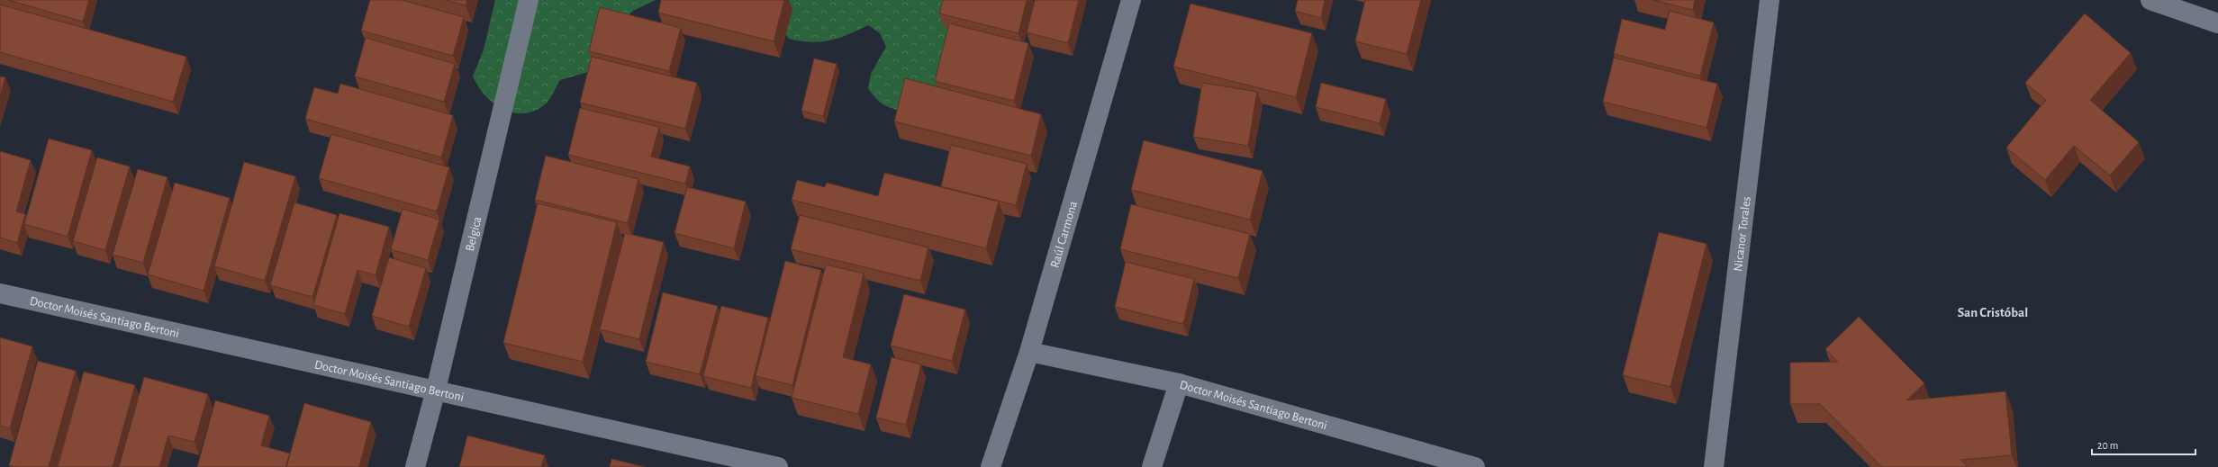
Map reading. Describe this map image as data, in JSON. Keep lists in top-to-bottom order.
{
  "streets": {
    "street": [
      "Belgica",
      "Raúl Carmona",
      "Nicanor Torales",
      "Doctor Moisés Santiago Bertoni"
    ]
  },
  "crossings": [
    ["Belgica", "Doctor Moisés Santiago Bertoni"],
    ["Raúl Carmona", "Doctor Moisés Santiago Bertoni"]
  ],
  "districts": ["San Cristóbal"],
  "scale_bar": "20 m"
}
